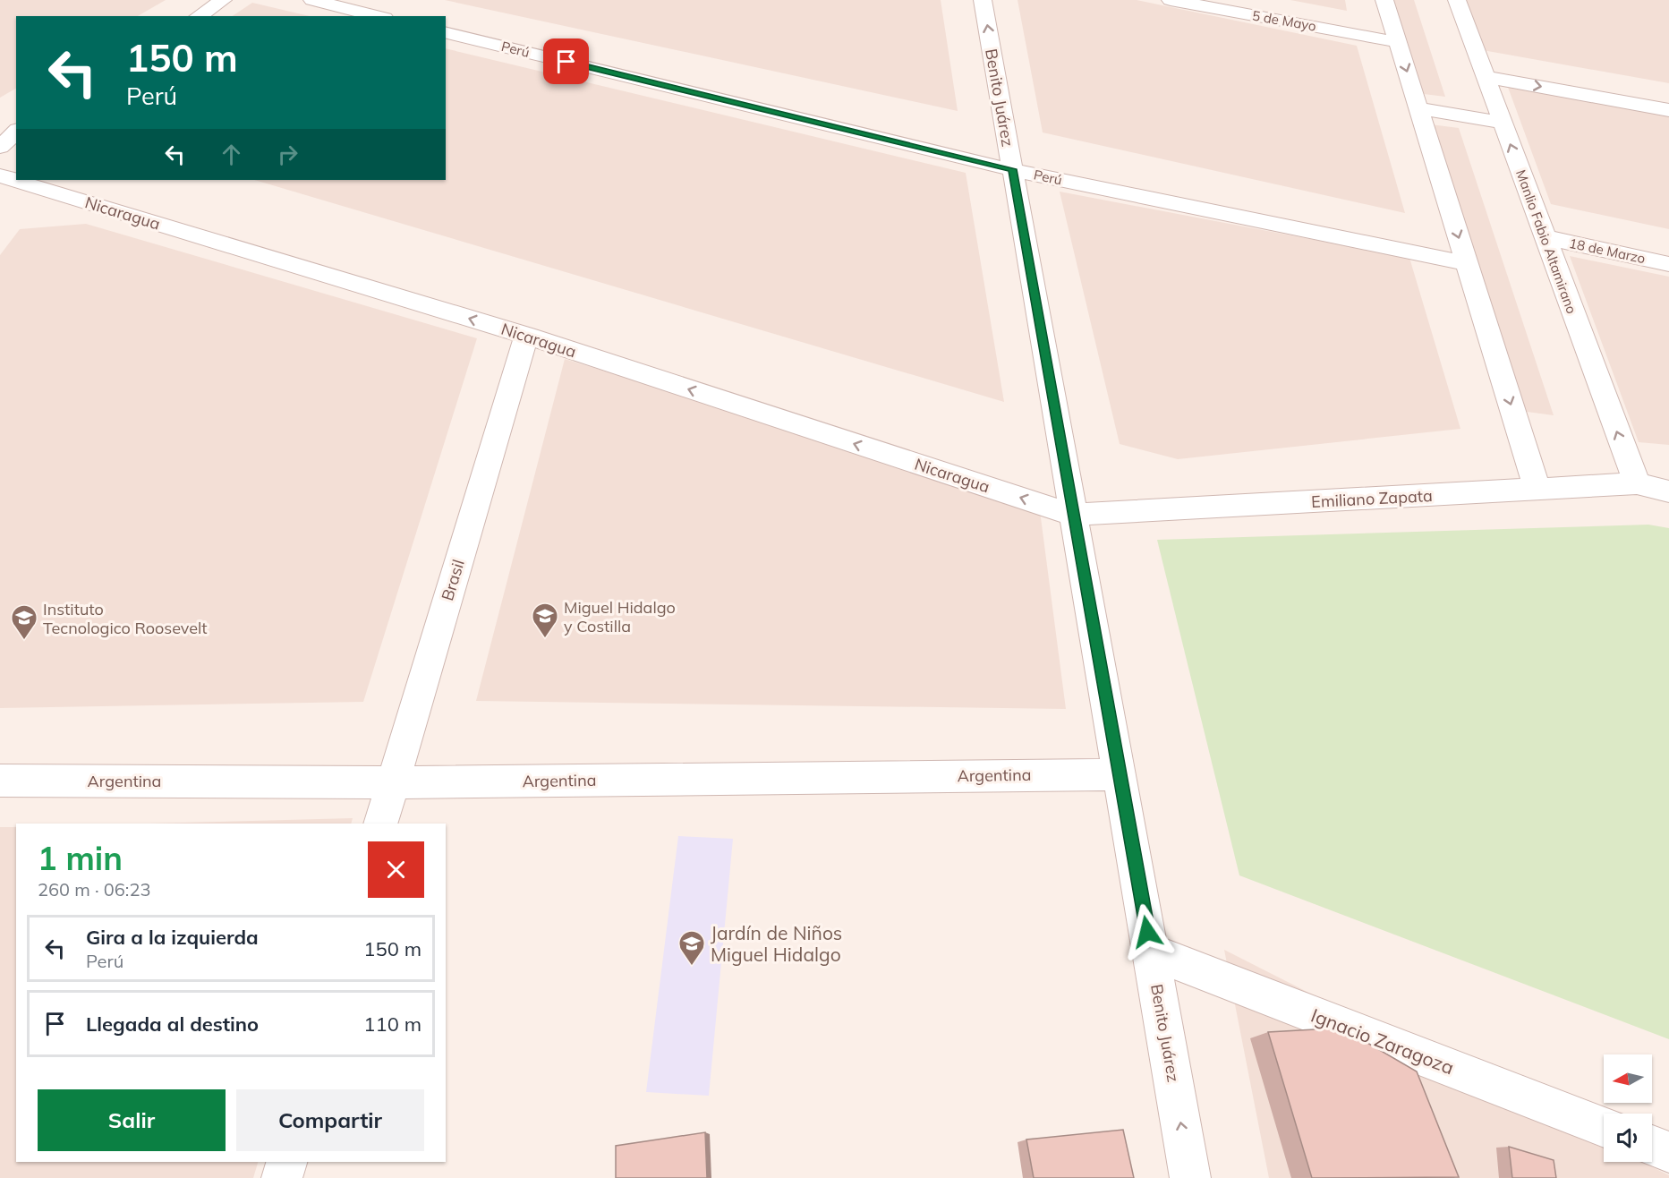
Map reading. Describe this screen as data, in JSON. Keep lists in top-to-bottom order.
{
  "streets": {
    "street": [
      "5 de Mayo",
      "Perú",
      "Benito Juárez",
      "Nicaragua",
      "Manlio Fabio Altamirano",
      "18 de Marzo",
      "Emiliano Zapata",
      "Brasil",
      "Argentina",
      "Ignacio Zaragoza"
    ]
  },
  "crossings": [
    ["Perú", "Benito Juárez"],
    ["Benito Juárez", "Nicaragua"],
    ["Benito Juárez", "Emiliano Zapata"],
    ["Benito Juárez", "Argentina"],
    ["Benito Juárez", "Ignacio Zaragoza"],
    ["Nicaragua", "Emiliano Zapata"],
    ["Nicaragua", "Brasil"],
    ["Manlio Fabio Altamirano", "18 de Marzo"],
    ["Manlio Fabio Altamirano", "Emiliano Zapata"],
    ["Brasil", "Argentina"]
  ],
  "one_way": ["Nicaragua"],
  "places": {
    "school or university": ["Miguel Hidalgo y Costilla", "Instituto Tecnologico Roosevelt", "Jardín de Niños Miguel Hidalgo"]
  },
  "north": "left",
  "page": {
    "turn": ["150 m", "Perú"],
    "heading": ["1 min", "260 m · 06:23"],
    "list": [
      {
        "name": "Gira a la izquierda",
        "note": "Perú",
        "value": "150 m"
      },
      {
        "name": "Llegada al destino",
        "value": "110 m"
      }
    ],
    "buttons": ["Salir", "Compartir"]
  }
}
